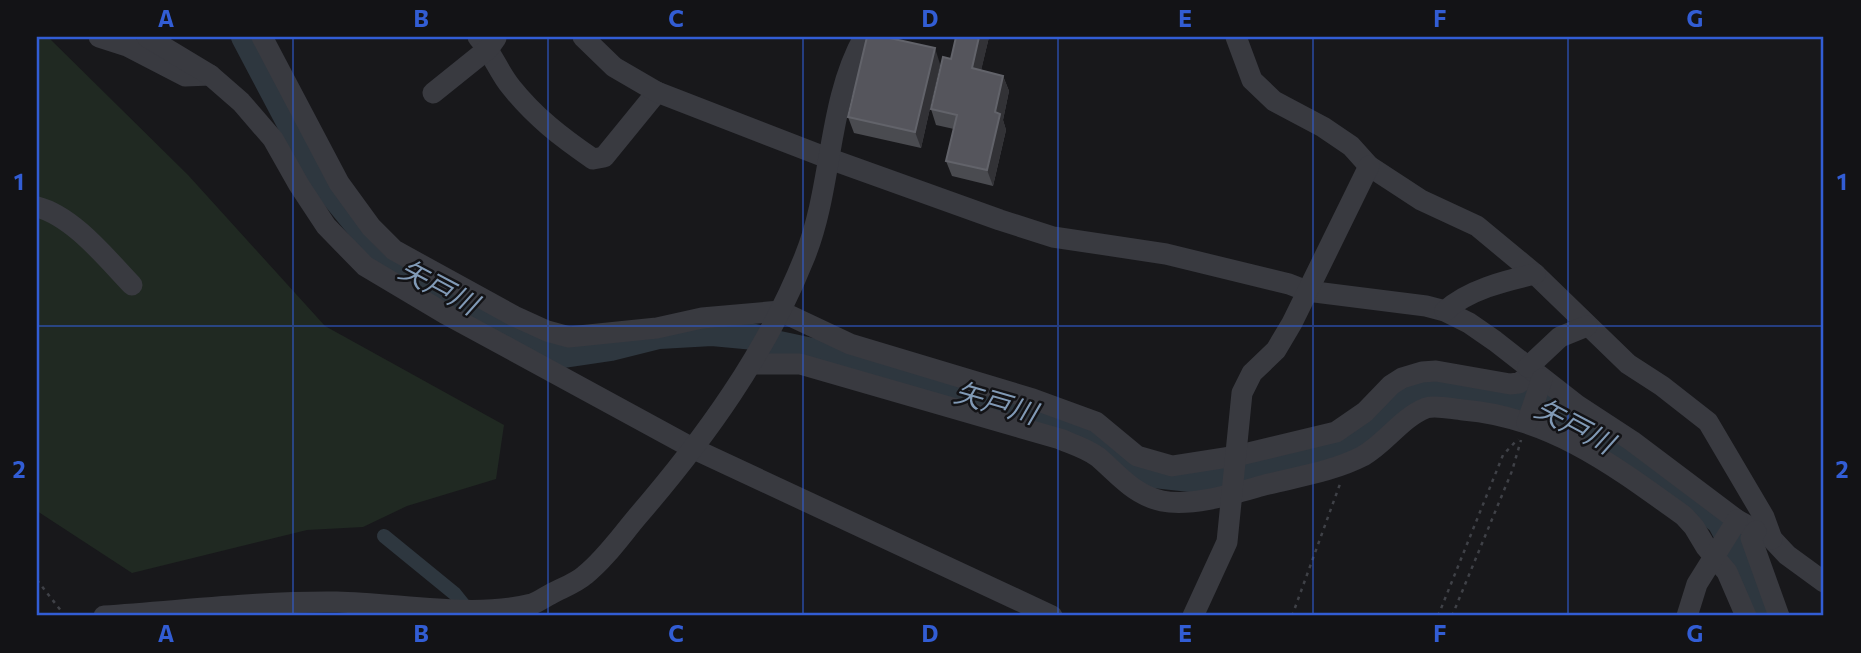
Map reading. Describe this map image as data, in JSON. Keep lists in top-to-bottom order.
{
  "water": ["矢戸川"],
  "grid": {
    "columns": [
      "A",
      "B",
      "C",
      "D",
      "E",
      "F",
      "G"
    ],
    "rows": ["1", "2"]
  }
}
